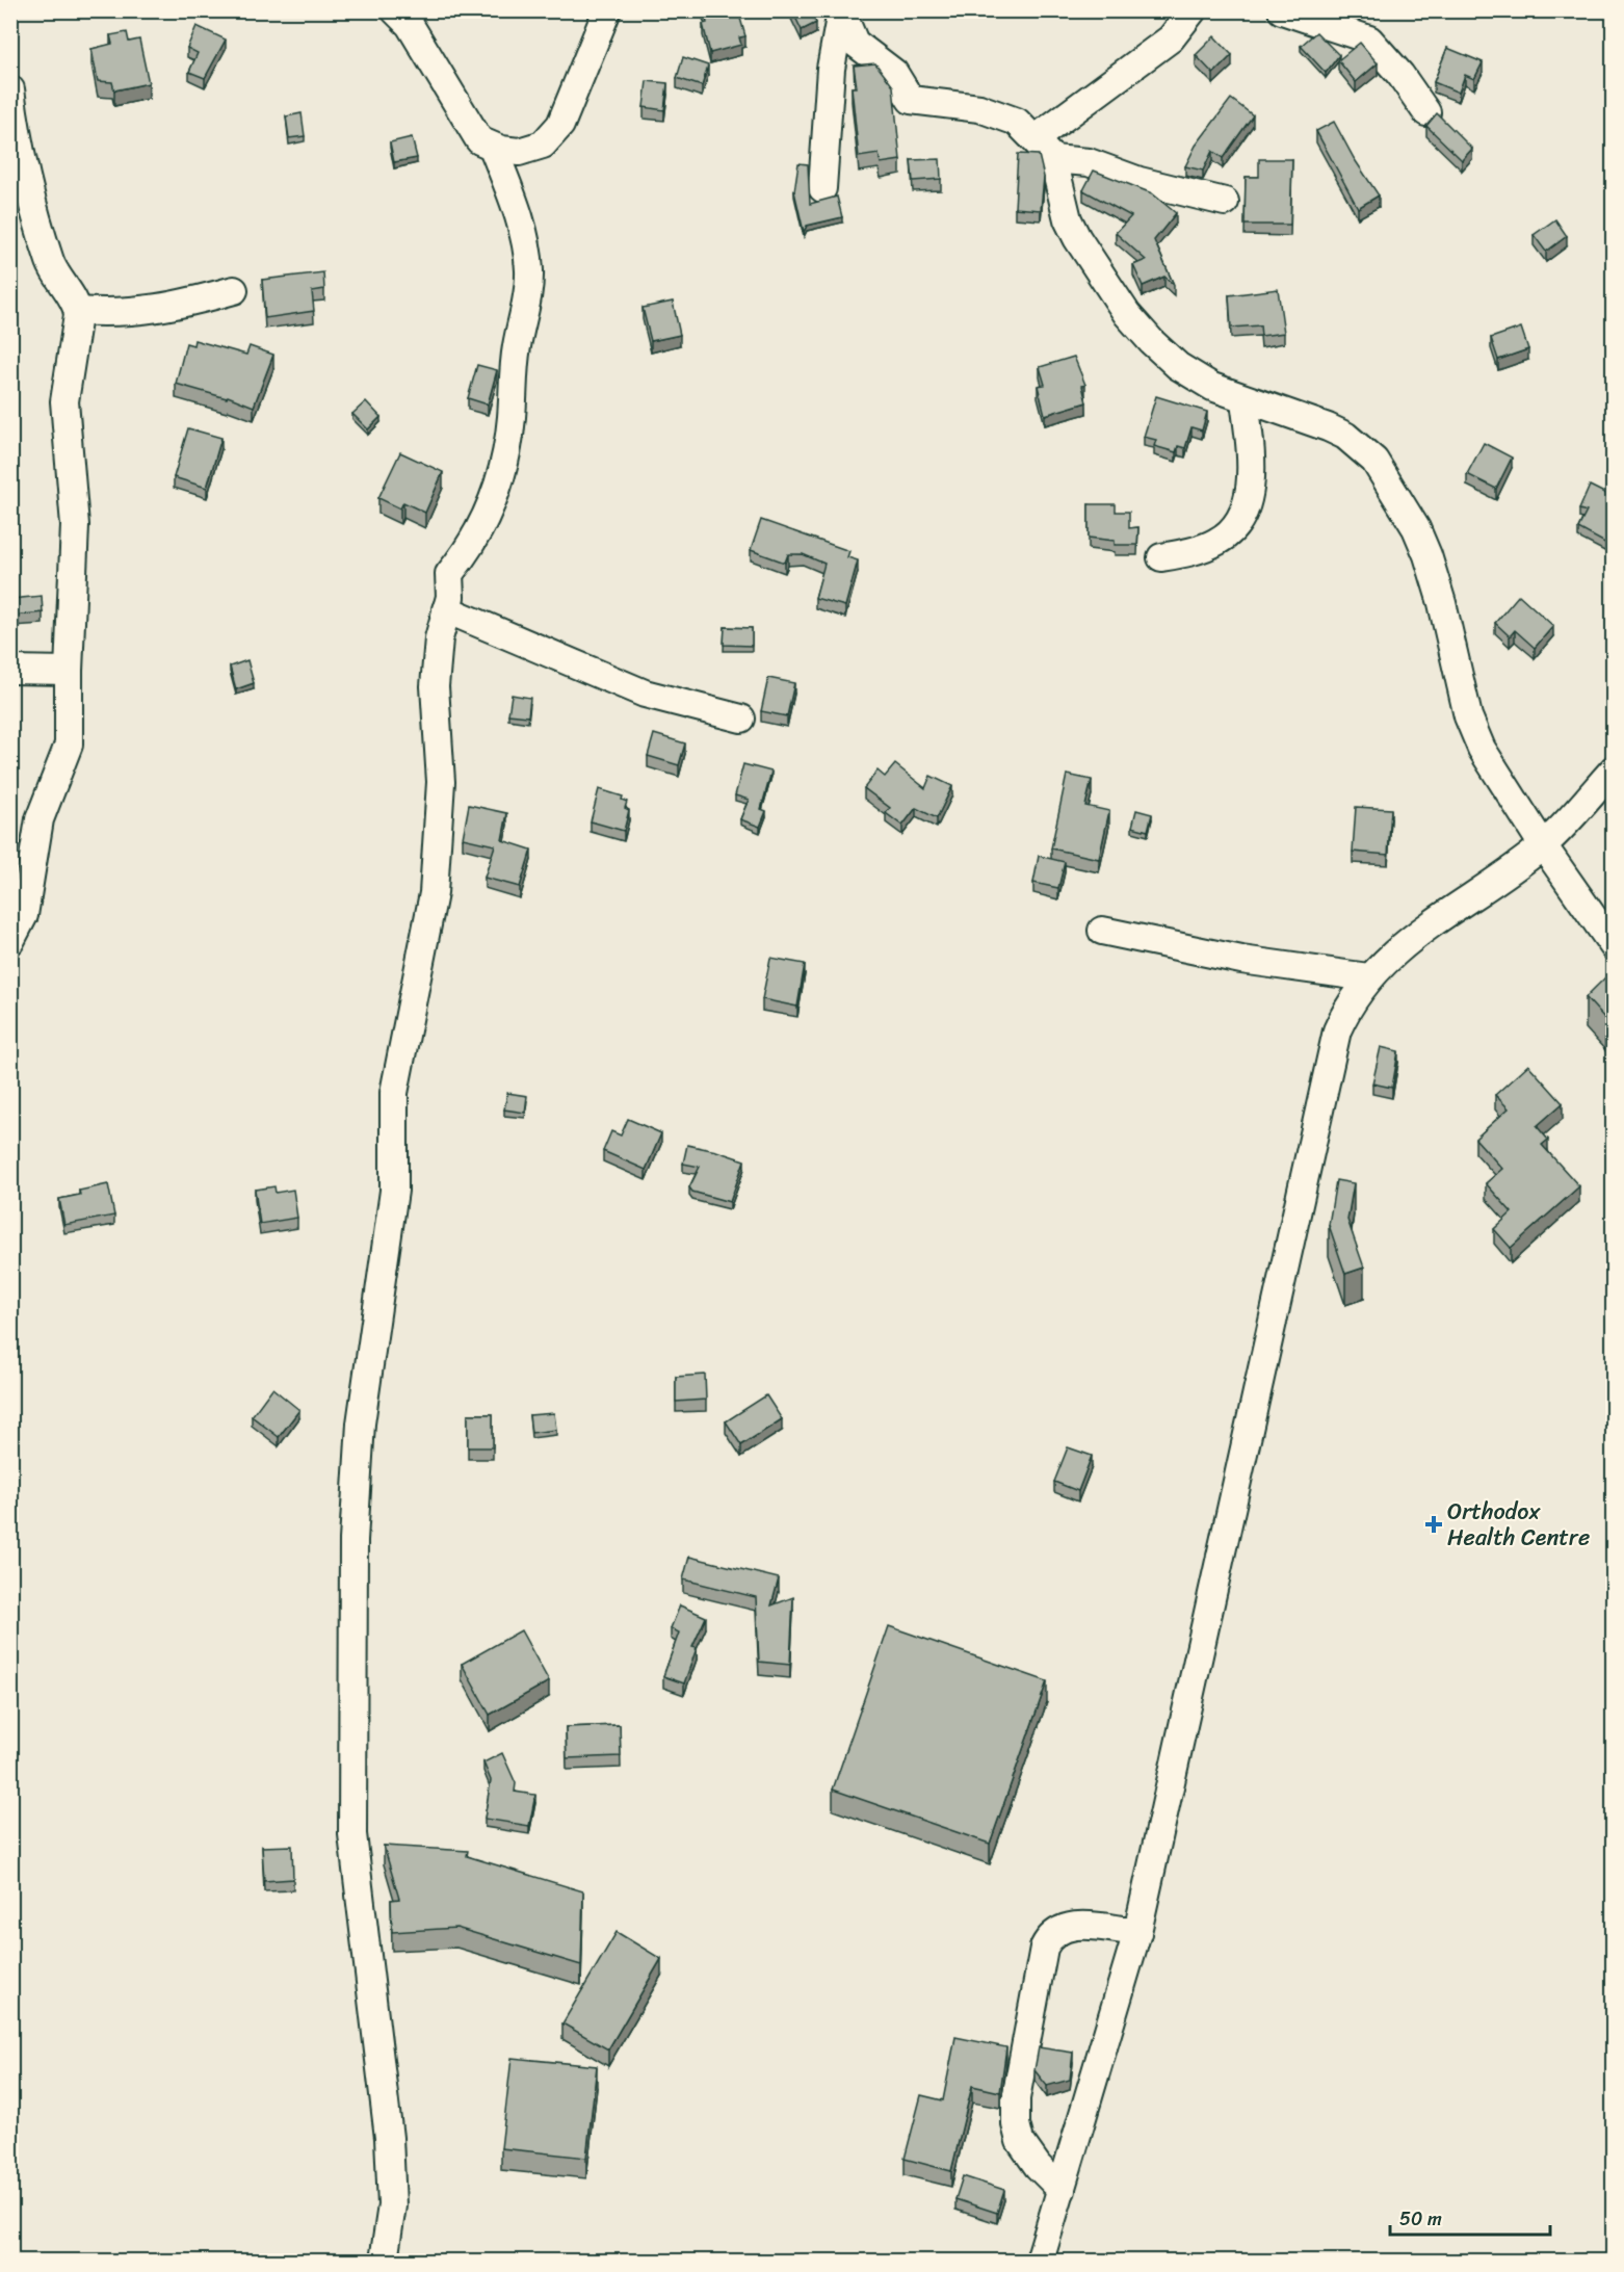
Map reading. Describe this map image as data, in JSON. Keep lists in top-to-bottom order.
{
  "places": {
    "health": ["Orthodox Health Centre"]
  },
  "scale_bar": "50 m"
}
